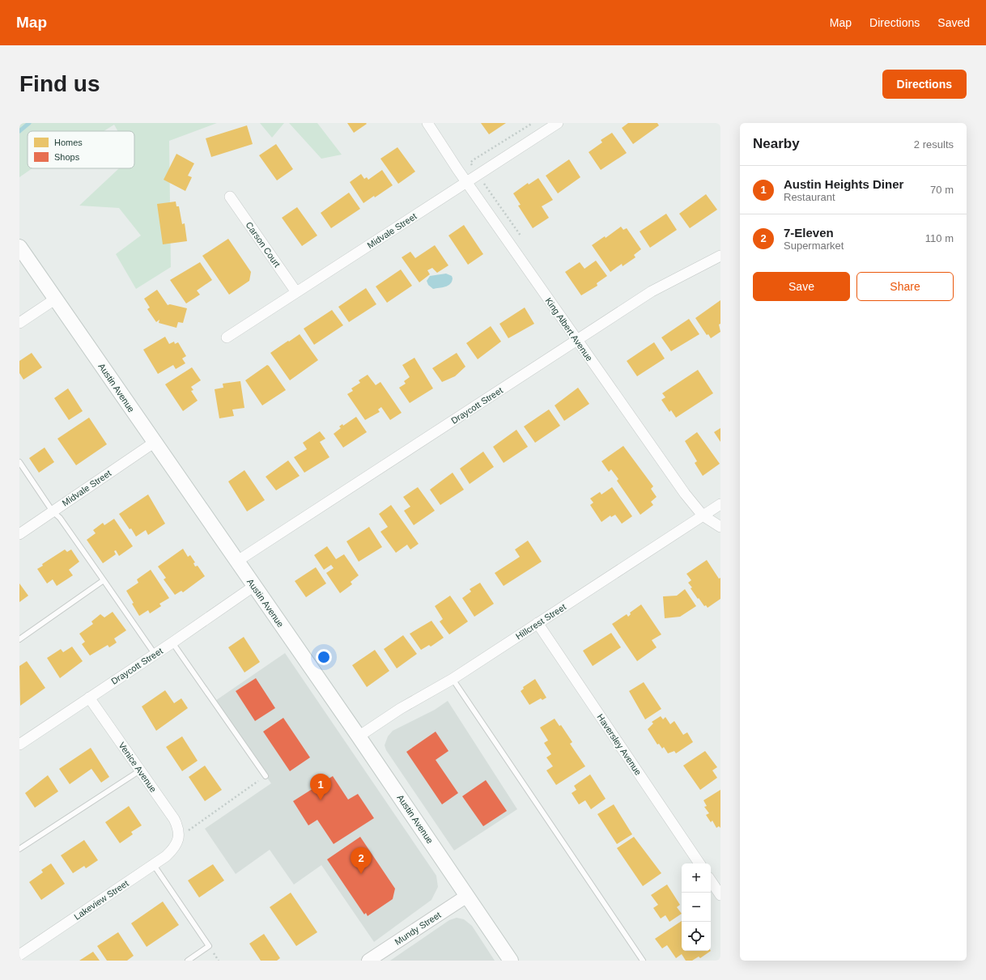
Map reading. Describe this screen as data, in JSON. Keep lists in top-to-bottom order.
{
  "streets": {
    "main road": ["Austin Avenue"],
    "street": [
      "Midvale Street",
      "Carson Court",
      "King Albert Avenue",
      "Draycott Street",
      "Hillcrest Street",
      "Haversley Avenue",
      "Venice Avenue",
      "Lakeview Street",
      "Mundy Street"
    ]
  },
  "crossings": [
    ["Midvale Street", "Carson Court"],
    ["Midvale Street", "King Albert Avenue"],
    ["Midvale Street", "Austin Avenue"],
    ["King Albert Avenue", "Draycott Street"],
    ["King Albert Avenue", "Hillcrest Street"],
    ["Austin Avenue", "Draycott Street"],
    ["Austin Avenue", "Hillcrest Street"],
    ["Austin Avenue", "Mundy Street"],
    ["Draycott Street", "Venice Avenue"],
    ["Hillcrest Street", "Haversley Avenue"],
    ["Venice Avenue", "Lakeview Street"]
  ],
  "legend": ["Homes", "Shops"],
  "page": {
    "header": "Map",
    "nav": ["Map", "Directions", "Saved"],
    "buttons": [
      "Directions",
      ["Save", "Share"]
    ],
    "title": "Find us",
    "heading": ["Nearby", "2 results"],
    "list": [
      {
        "mark": "1",
        "name": "Austin Heights Diner",
        "note": "Restaurant",
        "value": "70 m"
      },
      {
        "mark": "2",
        "name": "7-Eleven",
        "note": "Supermarket",
        "value": "110 m"
      }
    ],
    "pins": ["1", "2"],
    "map_buttons": ["+", "−"]
  }
}
